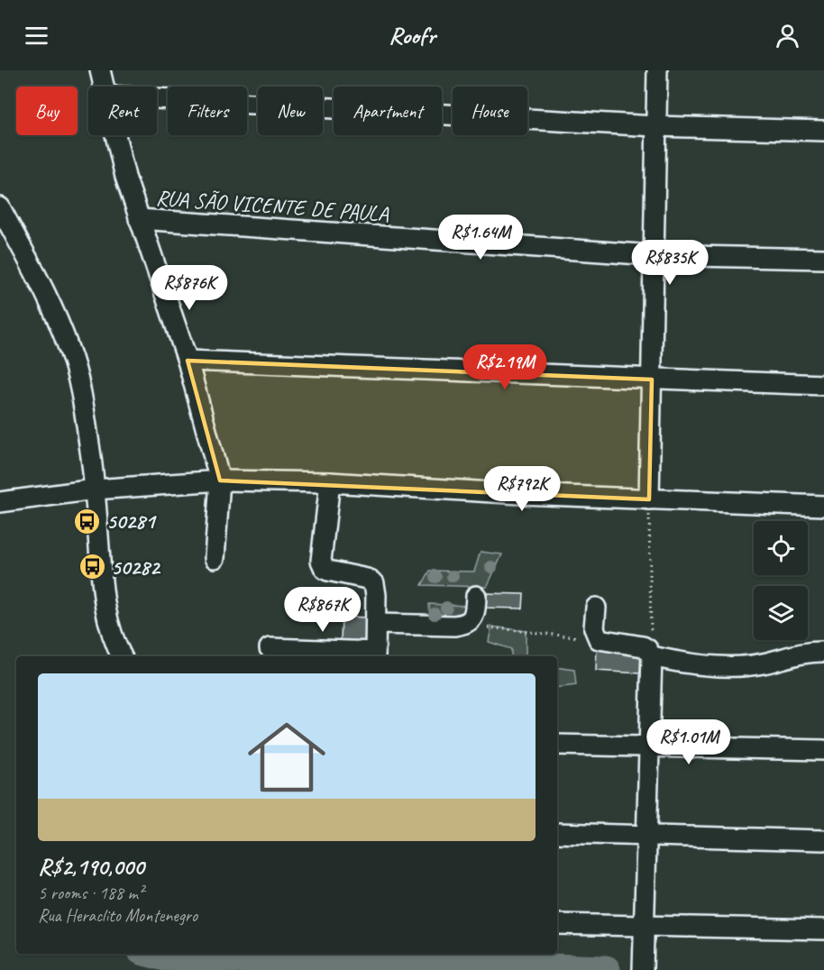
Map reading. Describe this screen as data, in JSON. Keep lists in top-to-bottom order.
{
  "streets": {
    "street": ["RUA SÃO VICENTE DE PAULA"]
  },
  "places": {
    "bus stop": ["50281", "50282"]
  },
  "page": {
    "header": "Roofr",
    "chip": [
      "Buy",
      "Rent",
      "Filters",
      "New",
      "Apartment",
      "House"
    ],
    "price": [
      "R$1.64M",
      "R$835K",
      "R$876K",
      "R$2.19M",
      "R$792K",
      "R$867K",
      "R$1.01M"
    ],
    "list": [
      {
        "name": "R$2,190,000",
        "note": "5 rooms · 188 m² · Rua Heraclito Montenegro"
      }
    ]
  }
}
